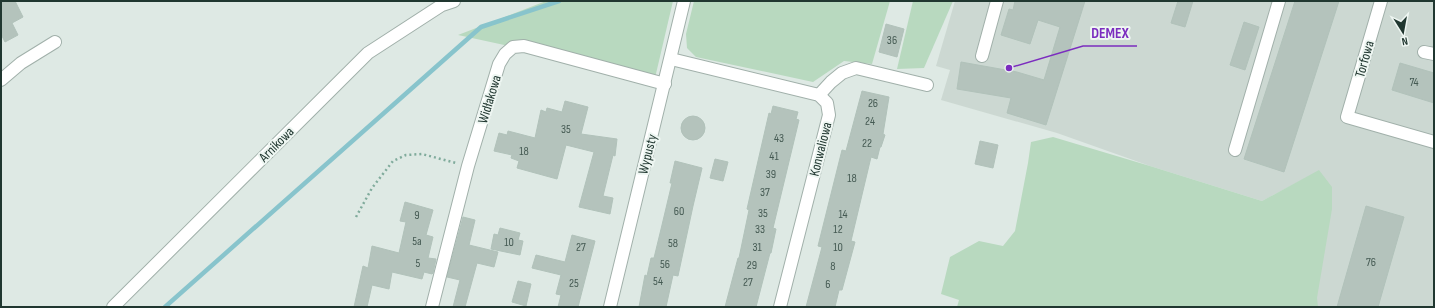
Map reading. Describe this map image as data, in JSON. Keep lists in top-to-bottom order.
{
  "streets": {
    "street": [
      "Torfowa",
      "Widłakowa",
      "Arnikowa",
      "Konwaliowa",
      "Wypusty"
    ]
  },
  "crossings": [
    ["Widłakowa", "Wypusty"]
  ],
  "places": ["DEMEX"],
  "house_numbers": [
    "36",
    "74",
    "26",
    "24",
    "35",
    "43",
    "22",
    "18",
    "41",
    "39",
    "18",
    "37",
    "60",
    "35",
    "14",
    "9",
    "33",
    "12",
    "5a",
    "10",
    "58",
    "27",
    "31",
    "10",
    "76",
    "5",
    "56",
    "29",
    "8",
    "54",
    "27",
    "25",
    "6"
  ],
  "north": "bottom"
}
